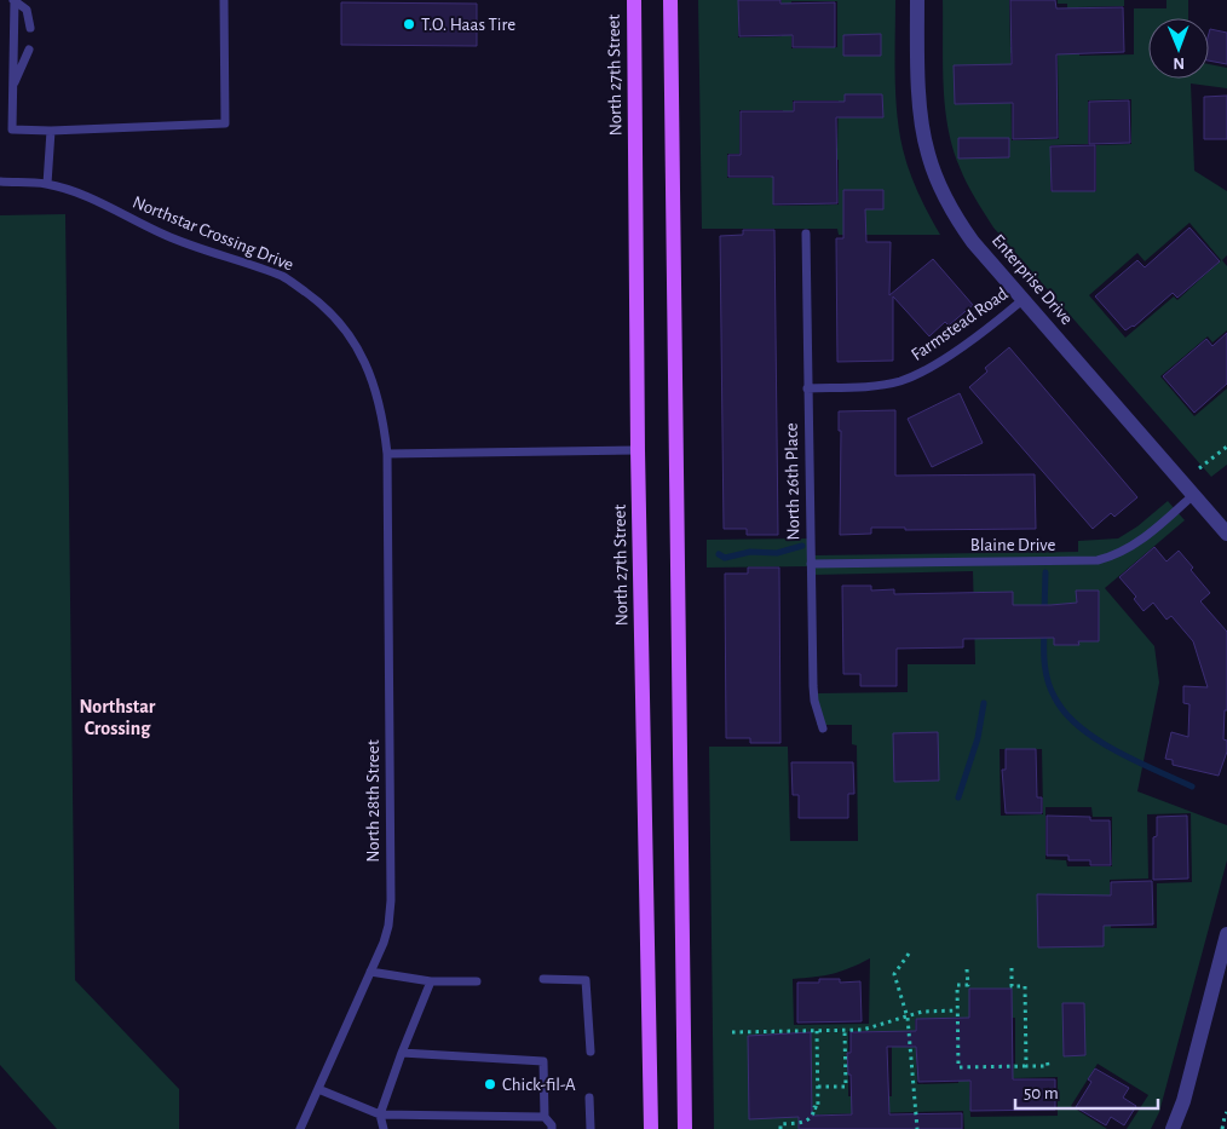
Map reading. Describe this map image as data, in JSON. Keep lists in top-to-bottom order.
{
  "streets": {
    "main road": ["North 27th Street"],
    "street": ["Enterprise Drive"],
    "lane": [
      "Northstar Crossing Drive",
      "Farmstead Road",
      "North 26th Place",
      "Blaine Drive",
      "North 28th Street"
    ]
  },
  "crossings": [
    ["Northstar Crossing Drive", "North 28th Street"],
    ["Enterprise Drive", "Farmstead Road"],
    ["Enterprise Drive", "Blaine Drive"],
    ["Farmstead Road", "North 26th Place"],
    ["North 26th Place", "Blaine Drive"]
  ],
  "districts": ["Northstar Crossing"],
  "places": ["T.O. Haas Tire", "Chick-fil-A"],
  "scale_bar": "50 m",
  "north": "bottom"
}
